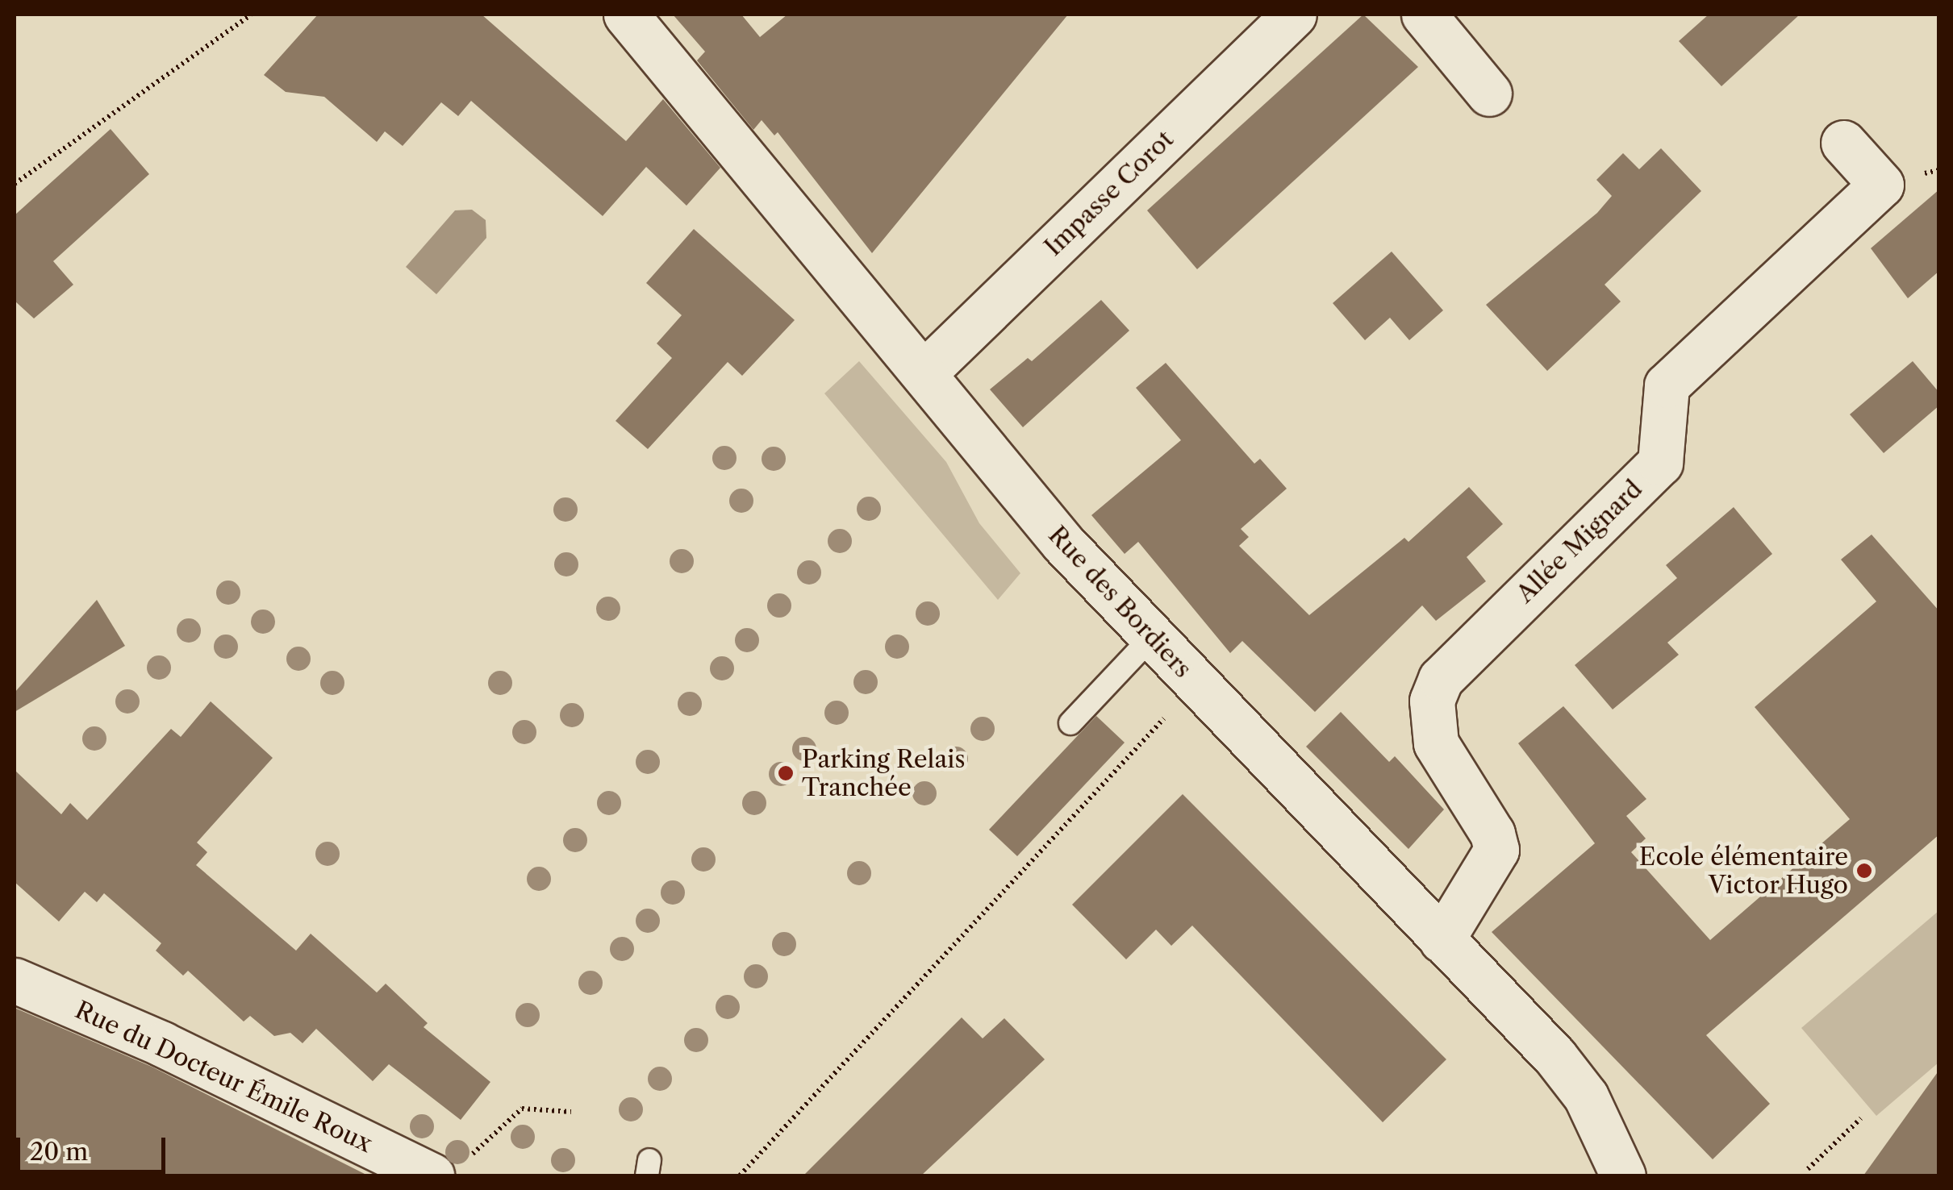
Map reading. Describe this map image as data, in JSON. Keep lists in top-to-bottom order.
{
  "streets": {
    "street": [
      "Impasse Corot",
      "Allée Mignard",
      "Rue des Bordiers",
      "Rue du Docteur Émile Roux"
    ]
  },
  "crossings": [
    ["Impasse Corot", "Rue des Bordiers"],
    ["Allée Mignard", "Rue des Bordiers"]
  ],
  "places": ["Parking Relais Tranchée", "Ecole élémentaire Victor Hugo"],
  "scale_bar": "20 m"
}
